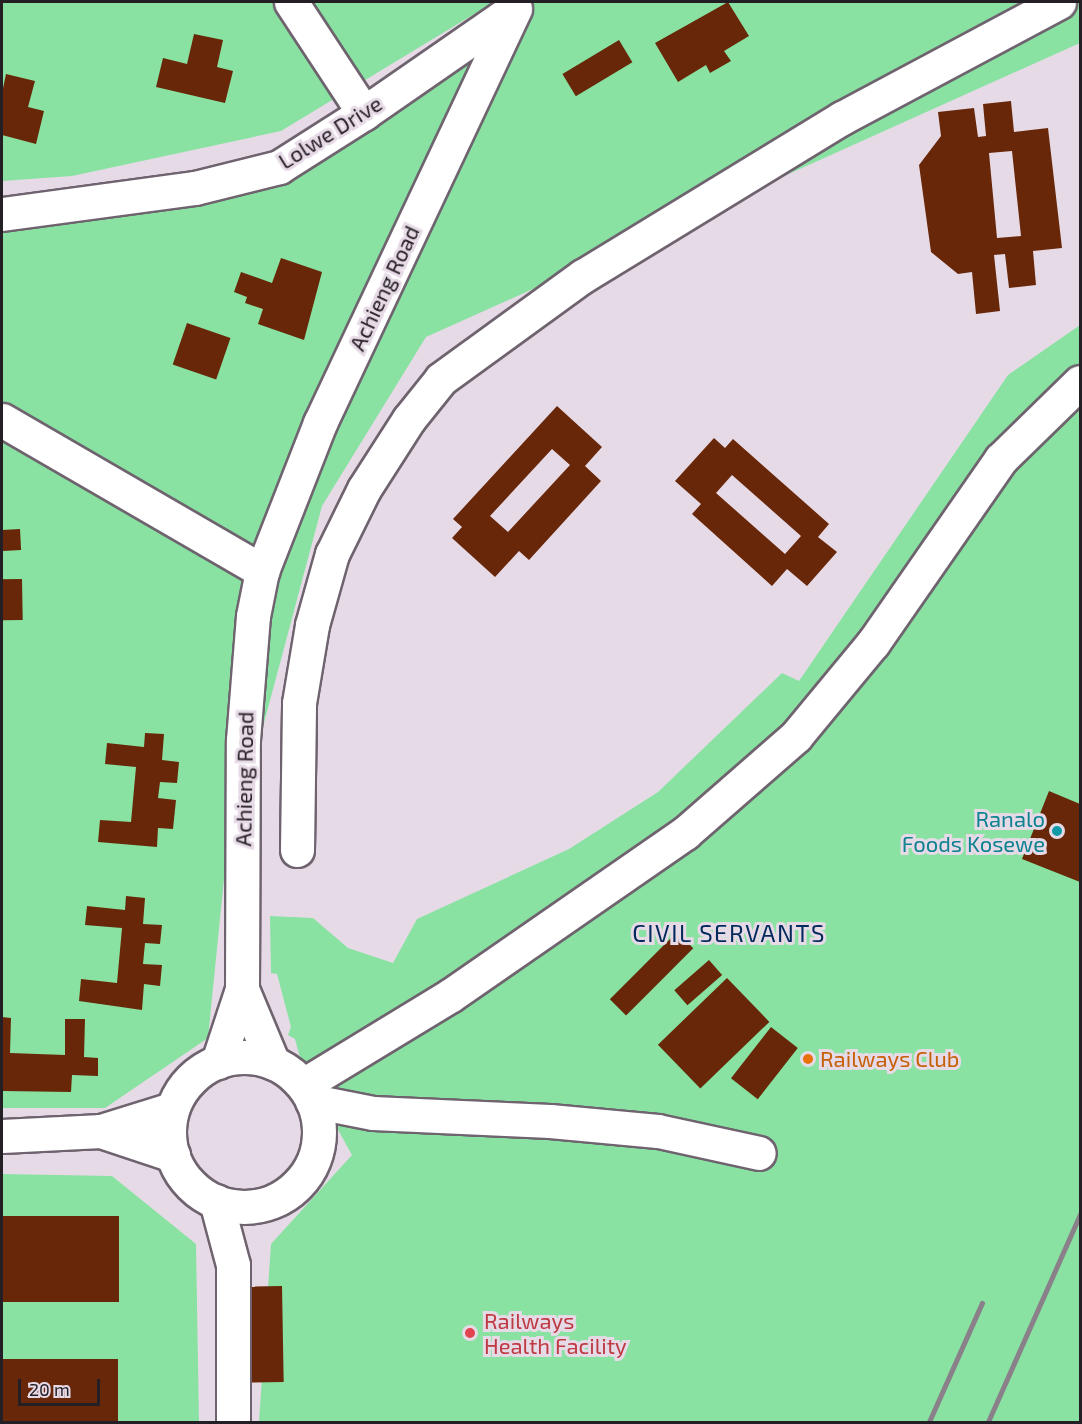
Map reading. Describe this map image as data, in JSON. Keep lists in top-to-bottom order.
{
  "streets": {
    "street": ["Lolwe Drive", "Achieng Road"]
  },
  "crossings": [
    ["Lolwe Drive", "Achieng Road"]
  ],
  "districts": ["CIVIL SERVANTS"],
  "places": ["Ranalo Foods Kosewe", "Railways Club", "Railways Health Facility"],
  "scale_bar": "20 m"
}
